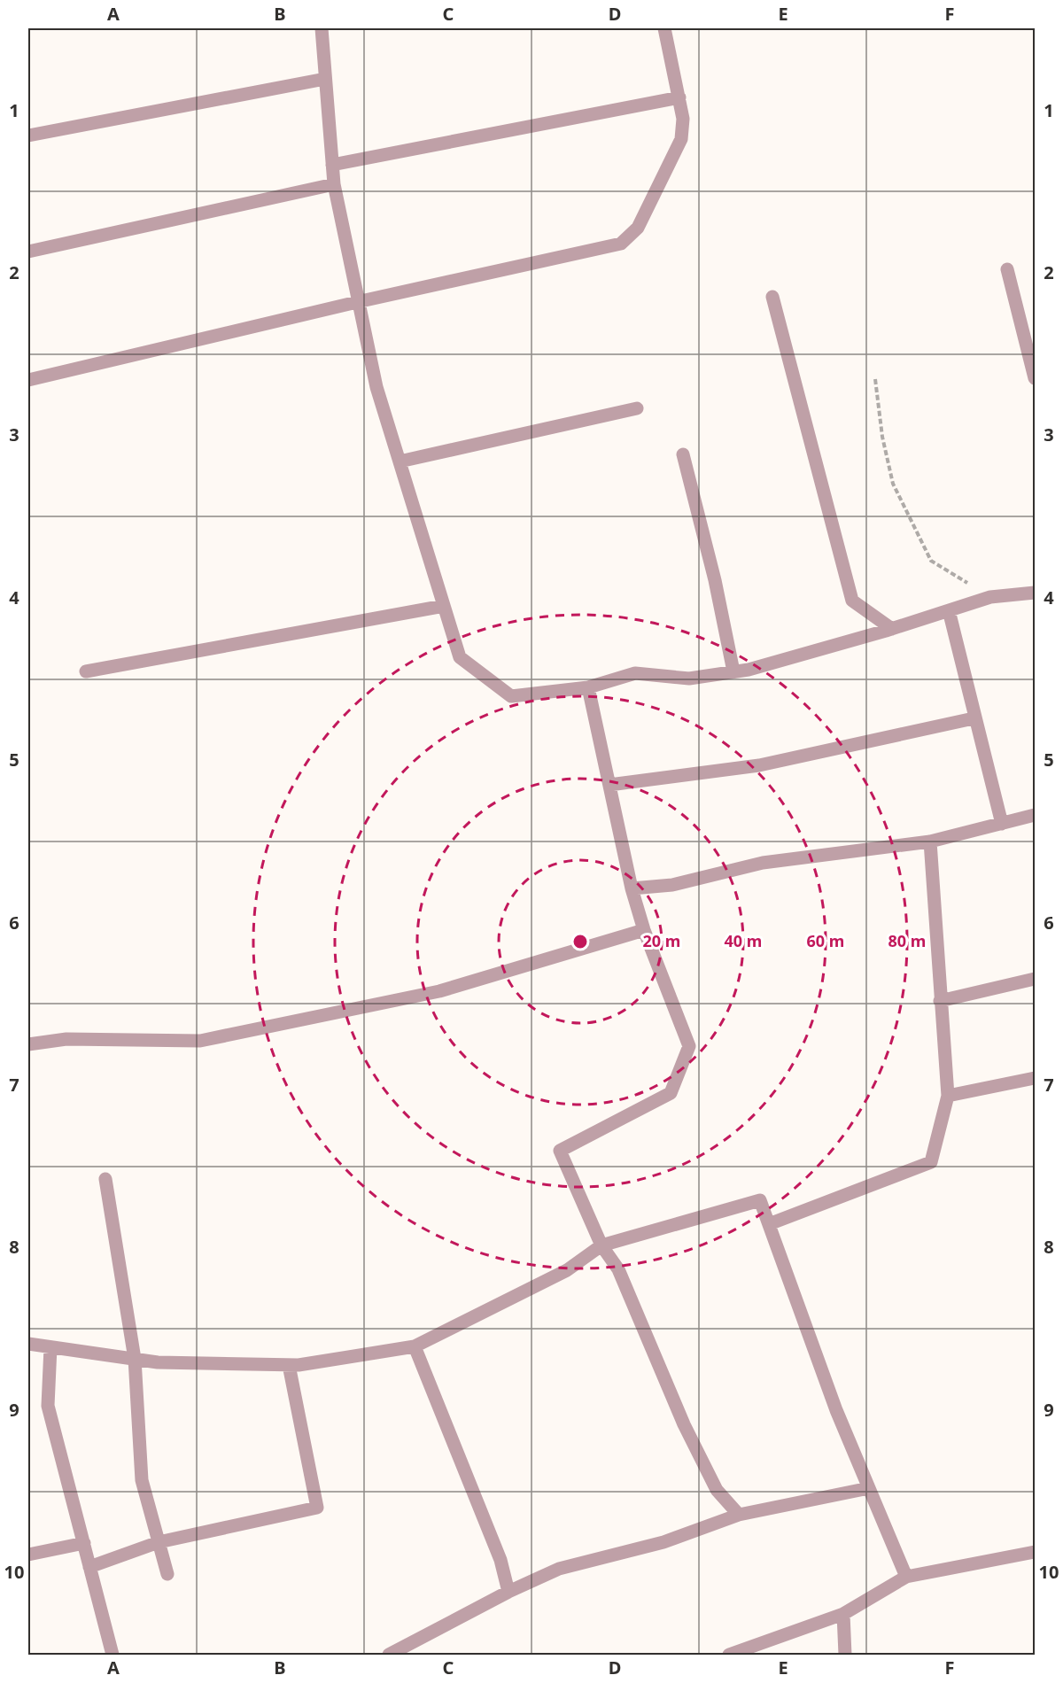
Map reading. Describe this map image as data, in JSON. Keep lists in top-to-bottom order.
{
  "grid": {
    "columns": [
      "A",
      "B",
      "C",
      "D",
      "E",
      "F"
    ],
    "rows": [
      "1",
      "2",
      "3",
      "4",
      "5",
      "6",
      "7",
      "8",
      "9",
      "10"
    ]
  },
  "rings": [
    "20 m",
    "40 m",
    "60 m",
    "80 m"
  ]
}
